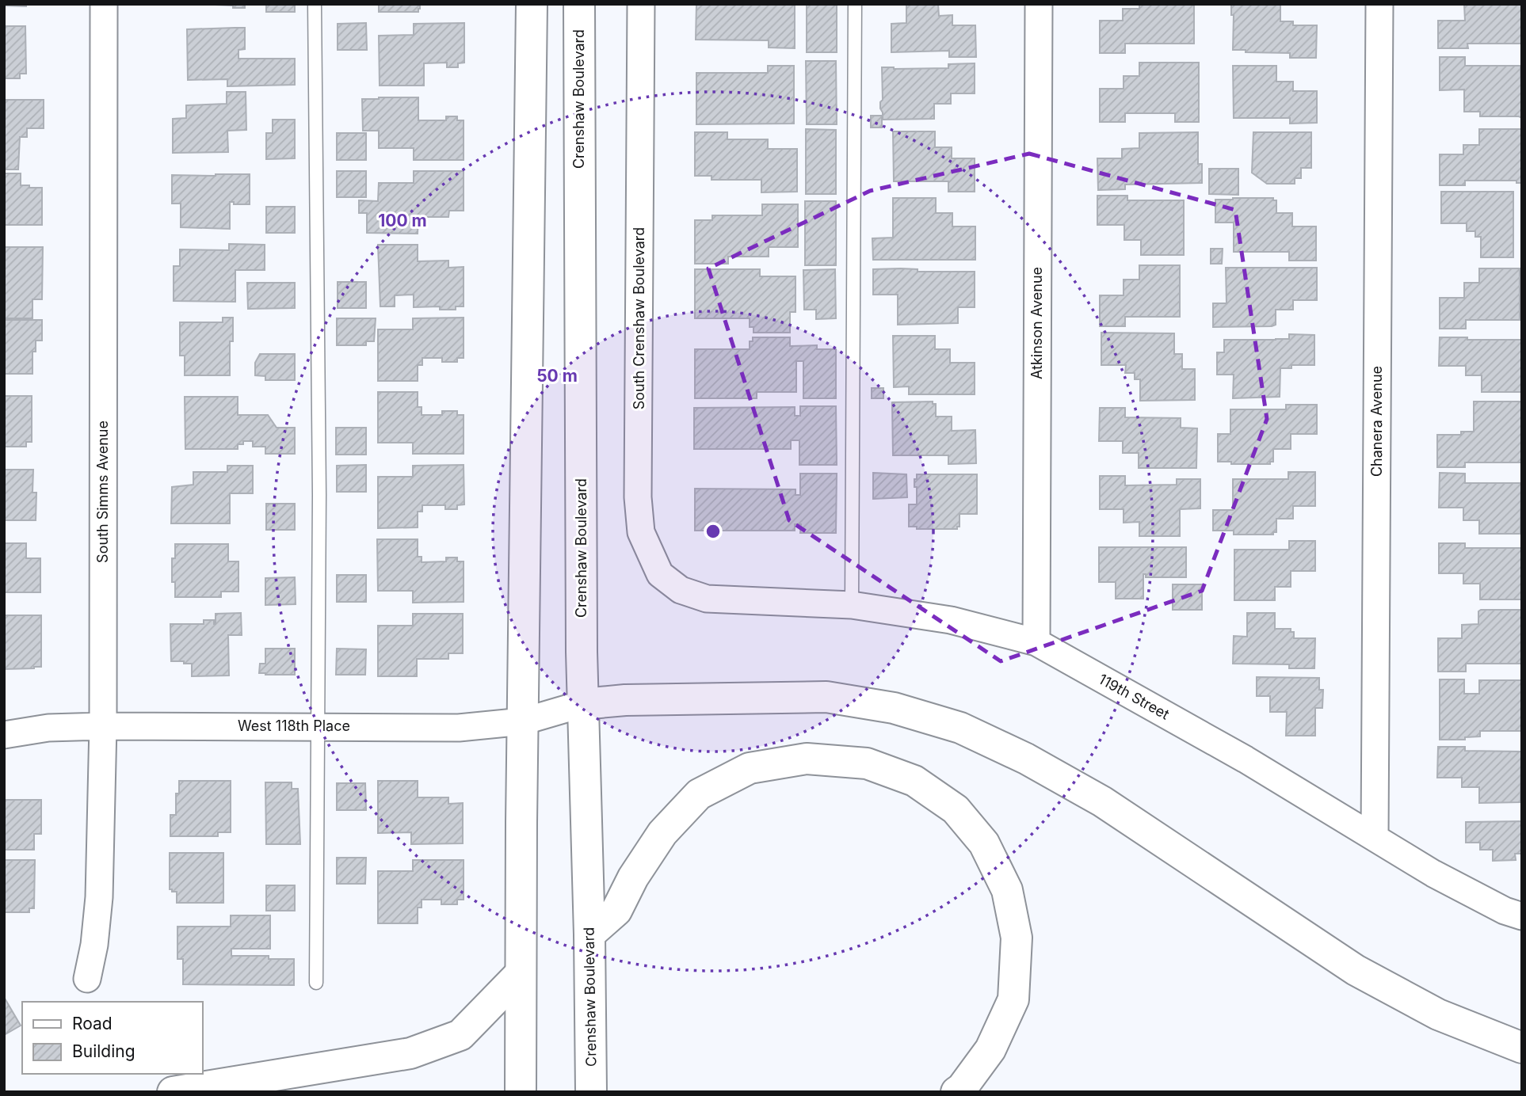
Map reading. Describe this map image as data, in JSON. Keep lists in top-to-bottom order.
{
  "streets": {
    "main road": ["Crenshaw Boulevard"],
    "street": [
      "South Crenshaw Boulevard",
      "Atkinson Avenue",
      "Chanera Avenue",
      "South Simms Avenue",
      "119th Street",
      "West 118th Place"
    ]
  },
  "crossings": [
    ["Crenshaw Boulevard", "West 118th Place"],
    ["South Crenshaw Boulevard", "119th Street"],
    ["Atkinson Avenue", "119th Street"],
    ["Chanera Avenue", "119th Street"],
    ["South Simms Avenue", "West 118th Place"]
  ],
  "legend": ["Road", "Building"],
  "rings": ["100 m", "50 m"]
}
